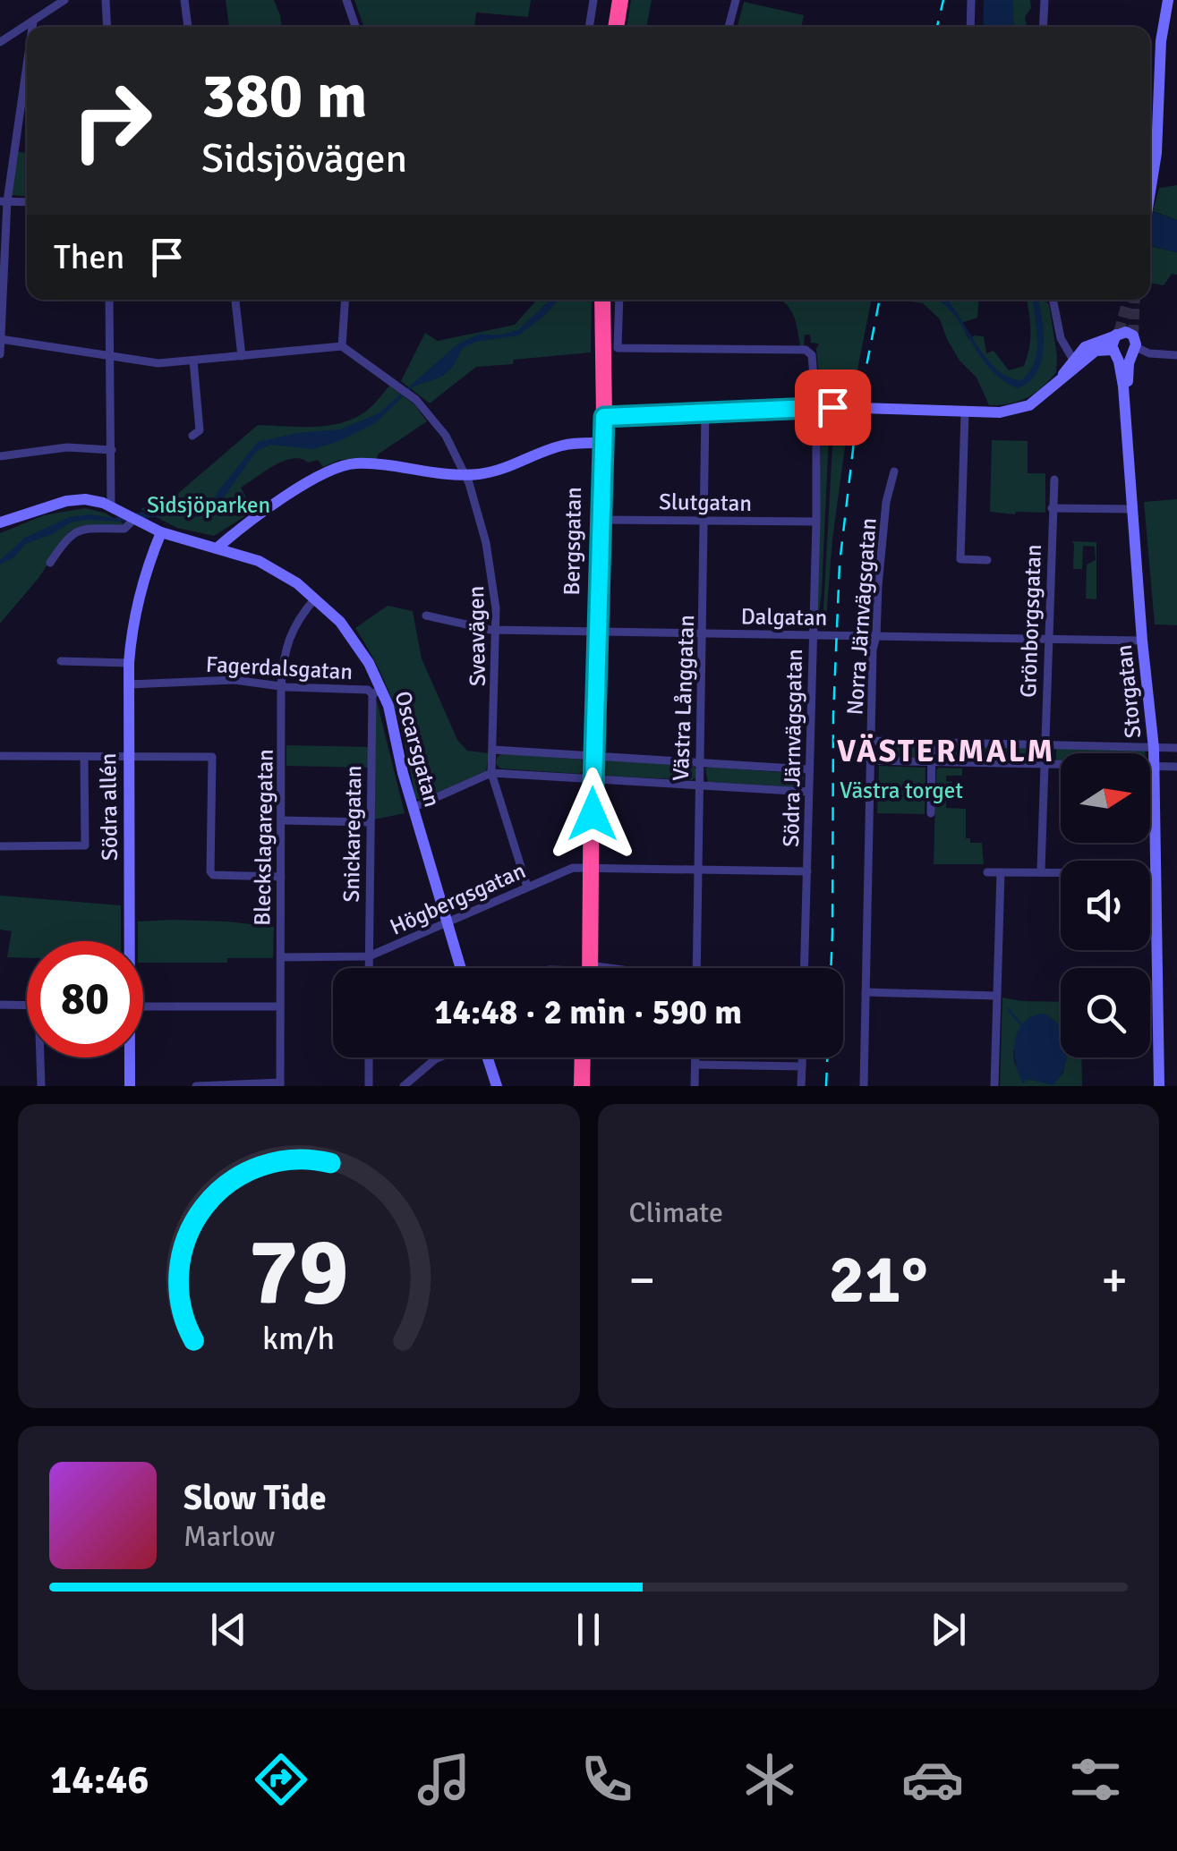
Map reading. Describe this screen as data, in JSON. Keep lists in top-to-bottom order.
{
  "streets": {
    "highway": ["Bergsgatan"],
    "street": [
      "Slutgatan",
      "Dalgatan",
      "Norra Järnvägsgatan",
      "Grönborgsgatan",
      "Sveavägen",
      "Fagerdalsgatan",
      "Storgatan",
      "Västra Långgatan",
      "Södra Järnvägsgatan",
      "Oscarsgatan",
      "Södra allén",
      "Snickaregatan",
      "Bleckslagaregatan",
      "Högbergsgatan"
    ]
  },
  "crossings": [
    ["Slutgatan", "Bergsgatan"],
    ["Slutgatan", "Västra Långgatan"],
    ["Slutgatan", "Södra Järnvägsgatan"],
    ["Bergsgatan", "Dalgatan"],
    ["Bergsgatan", "Högbergsgatan"],
    ["Dalgatan", "Norra Järnvägsgatan"],
    ["Dalgatan", "Grönborgsgatan"],
    ["Dalgatan", "Sveavägen"],
    ["Dalgatan", "Storgatan"],
    ["Dalgatan", "Västra Långgatan"],
    ["Dalgatan", "Södra Järnvägsgatan"],
    ["Sveavägen", "Högbergsgatan"],
    ["Fagerdalsgatan", "Oscarsgatan"],
    ["Fagerdalsgatan", "Södra allén"],
    ["Fagerdalsgatan", "Snickaregatan"],
    ["Fagerdalsgatan", "Bleckslagaregatan"],
    ["Västra Långgatan", "Högbergsgatan"],
    ["Södra Järnvägsgatan", "Högbergsgatan"],
    ["Oscarsgatan", "Södra allén"],
    ["Oscarsgatan", "Snickaregatan"],
    ["Oscarsgatan", "Bleckslagaregatan"],
    ["Oscarsgatan", "Högbergsgatan"],
    ["Snickaregatan", "Högbergsgatan"],
    ["Bleckslagaregatan", "Högbergsgatan"]
  ],
  "districts": ["VÄSTERMALM"],
  "parks": ["Sidsjöparken", "Västra torget"],
  "north": "right",
  "page": {
    "turn": ["380 m", "Sidsjövägen"],
    "then": "Then",
    "limit": "80",
    "trip": "14:48 · 2 min · 590 m",
    "tile": "Climate",
    "heat": ["−", "21°", "+"],
    "song": ["Slow Tide", "Marlow"],
    "tabs": "14:46",
    "gauge": ["79", "km/h"]
  }
}
